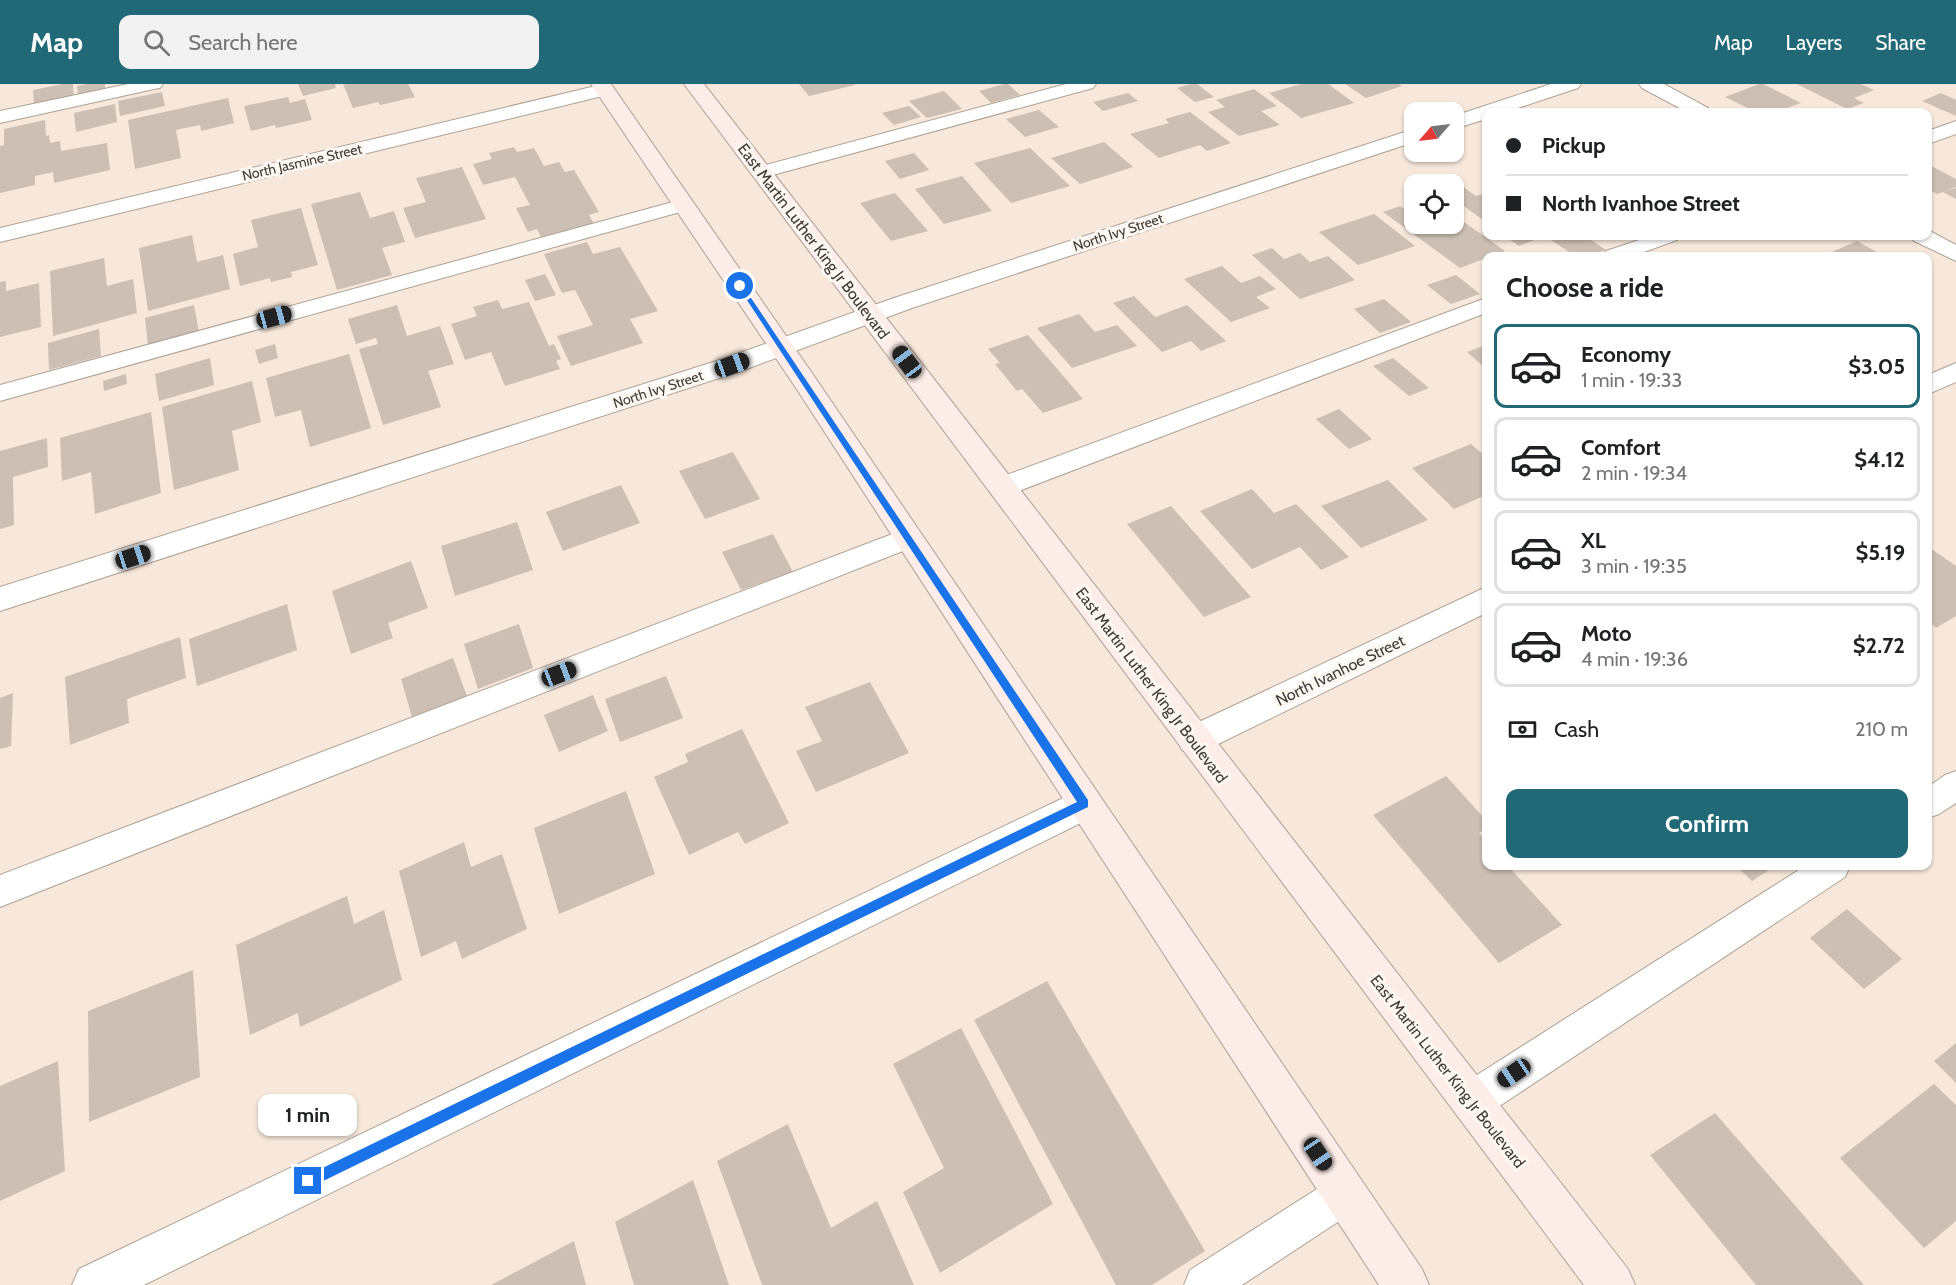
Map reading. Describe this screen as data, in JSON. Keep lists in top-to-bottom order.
{
  "streets": {
    "main road": ["East Martin Luther King Jr Boulevard"],
    "street": ["North Jasmine Street", "North Ivy Street", "North Ivanhoe Street"]
  },
  "crossings": [
    ["North Ivy Street", "East Martin Luther King Jr Boulevard"],
    ["East Martin Luther King Jr Boulevard", "North Ivanhoe Street"]
  ],
  "north": "bottom left",
  "page": {
    "header": "Map",
    "search": "Search here",
    "nav": ["Map", "Layers", "Share"],
    "banner": ["Pickup", "North Ivanhoe Street"],
    "heading": "Choose a ride",
    "list": [
      {
        "name": "Economy",
        "note": "1 min · 19:33",
        "value": "$3.05"
      },
      {
        "name": "Comfort",
        "note": "2 min · 19:34",
        "value": "$4.12"
      },
      {
        "name": "XL",
        "note": "3 min · 19:35",
        "value": "$5.19"
      },
      {
        "name": "Moto",
        "note": "4 min · 19:36",
        "value": "$2.72"
      }
    ],
    "pay": ["Cash", "210 m"],
    "buttons": "Confirm",
    "bubble": "1 min"
  }
}
